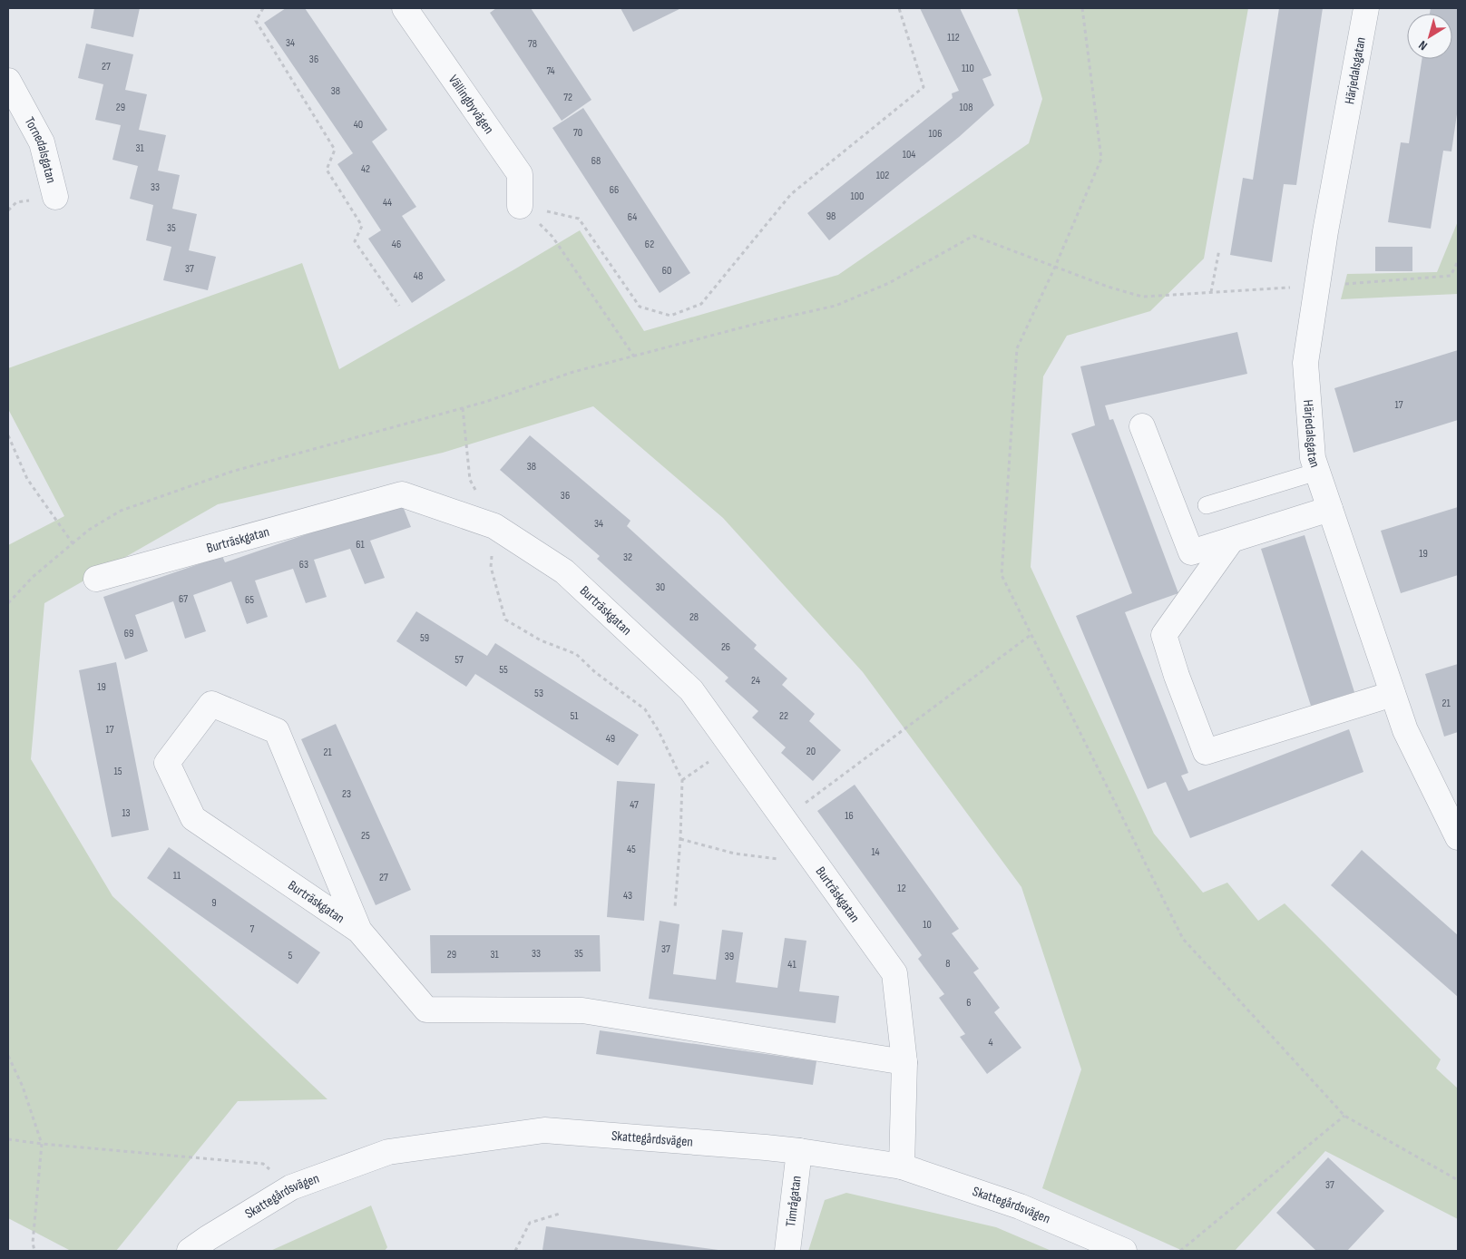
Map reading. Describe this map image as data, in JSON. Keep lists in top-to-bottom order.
{
  "streets": {
    "street": [
      "Härjedalsgatan",
      "Vällingbyvägen",
      "Tornedalsgatan",
      "Burträskgatan",
      "Skattegårdsvägen",
      "Timrågatan"
    ]
  },
  "crossings": [
    ["Burträskgatan", "Skattegårdsvägen"],
    ["Skattegårdsvägen", "Timrågatan"]
  ],
  "house_numbers": [
    "112",
    "34",
    "78",
    "36",
    "27",
    "110",
    "74",
    "38",
    "72",
    "29",
    "108",
    "40",
    "70",
    "106",
    "31",
    "104",
    "68",
    "42",
    "102",
    "33",
    "66",
    "100",
    "44",
    "98",
    "64",
    "35",
    "46",
    "62",
    "37",
    "60",
    "48",
    "17",
    "38",
    "36",
    "34",
    "61",
    "19",
    "32",
    "63",
    "30",
    "67",
    "65",
    "28",
    "69",
    "59",
    "26",
    "57",
    "55",
    "24",
    "19",
    "53",
    "21",
    "51",
    "22",
    "17",
    "49",
    "20",
    "21",
    "15",
    "23",
    "47",
    "13",
    "16",
    "25",
    "45",
    "14",
    "11",
    "27",
    "12",
    "43",
    "9",
    "10",
    "7",
    "37",
    "33",
    "35",
    "29",
    "31",
    "5",
    "39",
    "8",
    "41",
    "6",
    "4",
    "37"
  ],
  "north": "bottom left"
}
